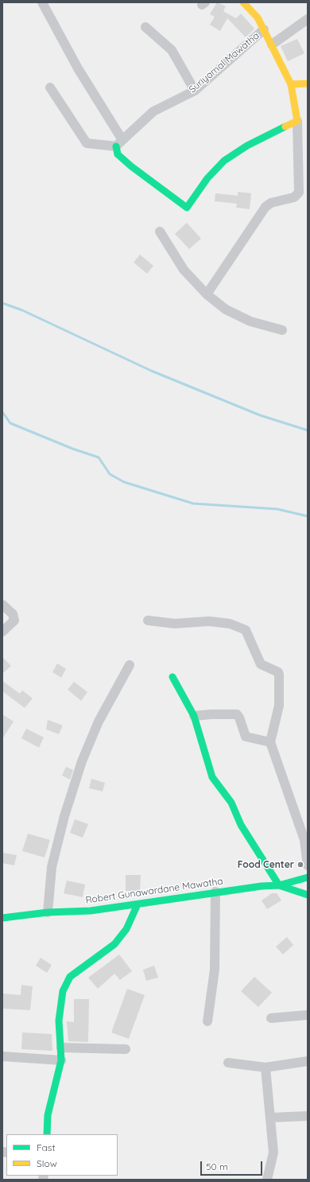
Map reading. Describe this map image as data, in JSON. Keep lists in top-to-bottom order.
{
  "streets": {
    "street": ["Suriyamal Mawatha", "Robert Gunawardane Mawatha"]
  },
  "places": ["Food Center"],
  "legend": ["Fast", "Slow"],
  "scale_bar": "50 m"
}
